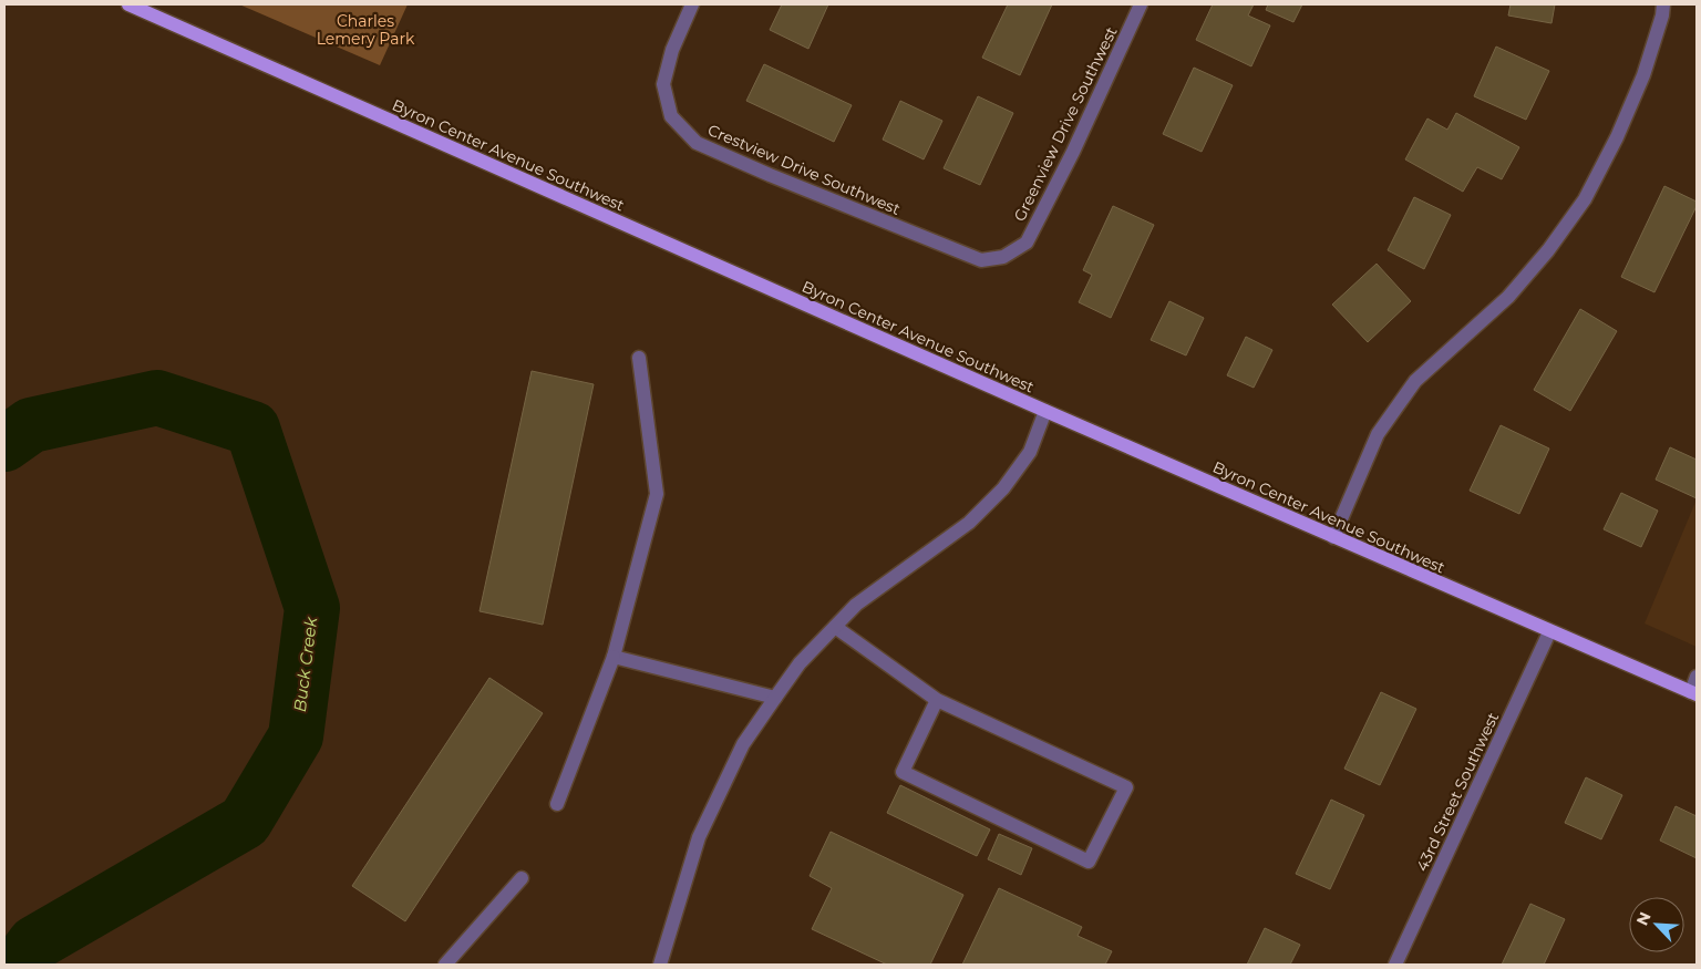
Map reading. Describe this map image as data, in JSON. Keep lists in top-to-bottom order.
{
  "streets": {
    "main road": ["Byron Center Avenue Southwest"],
    "street": ["Greenview Drive Southwest", "Crestview Drive Southwest", "43rd Street Southwest"]
  },
  "crossings": [
    ["Greenview Drive Southwest", "Crestview Drive Southwest"],
    ["Byron Center Avenue Southwest", "43rd Street Southwest"]
  ],
  "water": ["Buck Creek"],
  "parks": ["Charles Lemery Park"],
  "north": "top left"
}
